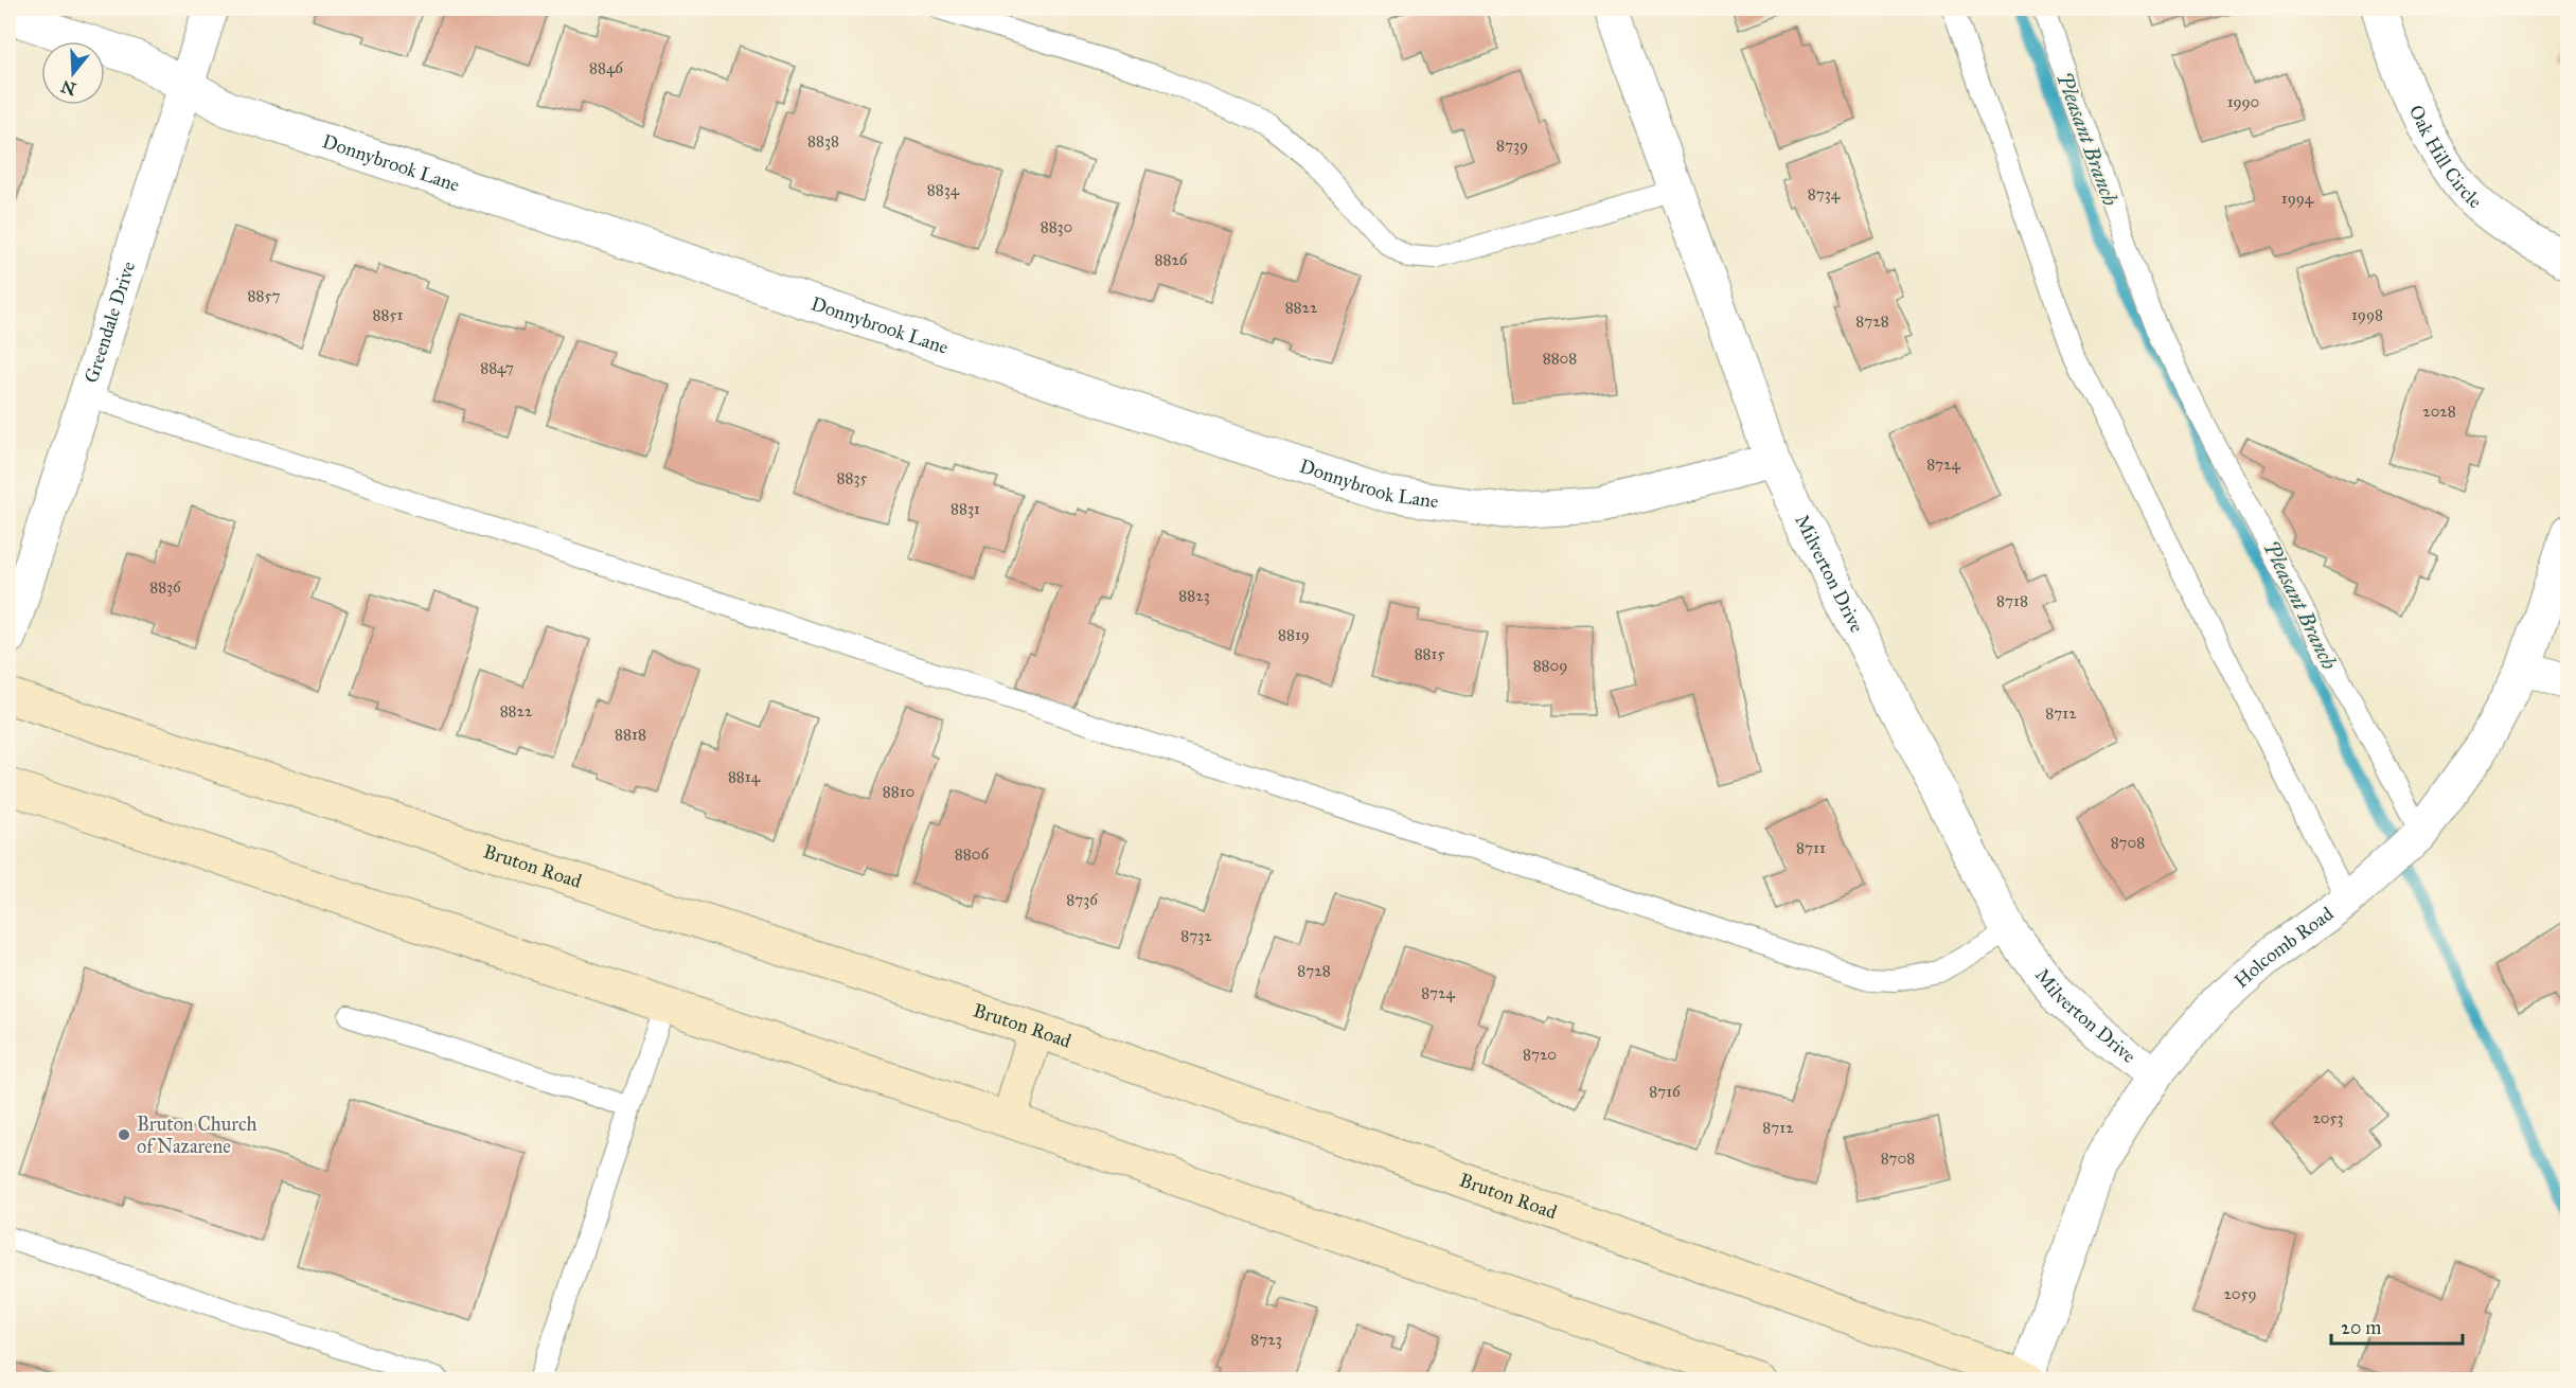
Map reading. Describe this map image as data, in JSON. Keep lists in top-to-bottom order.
{
  "streets": {
    "main road": ["Bruton Road"],
    "street": [
      "Oak Hill Circle",
      "Donnybrook Lane",
      "Greendale Drive",
      "Milverton Drive",
      "Holcomb Road"
    ]
  },
  "crossings": [
    ["Donnybrook Lane", "Greendale Drive"],
    ["Donnybrook Lane", "Milverton Drive"],
    ["Milverton Drive", "Holcomb Road"],
    ["Bruton Road", "Holcomb Road"]
  ],
  "water": ["Pleasant Branch"],
  "places": ["Bruton Church of Nazarene"],
  "house_numbers": [
    "8846",
    "1990",
    "8838",
    "8739",
    "8834",
    "8734",
    "1994",
    "8830",
    "8826",
    "8857",
    "8822",
    "8851",
    "1998",
    "8728",
    "8808",
    "8847",
    "2028",
    "8724",
    "8835",
    "8831",
    "8836",
    "8823",
    "8718",
    "8819",
    "8815",
    "8809",
    "8822",
    "8712",
    "8818",
    "8814",
    "8810",
    "8708",
    "8711",
    "8806",
    "8736",
    "8732",
    "8728",
    "8724",
    "8720",
    "8716",
    "2053",
    "8712",
    "8708",
    "2059",
    "8723"
  ],
  "scale_bar": "20 m",
  "north": "bottom"
}
